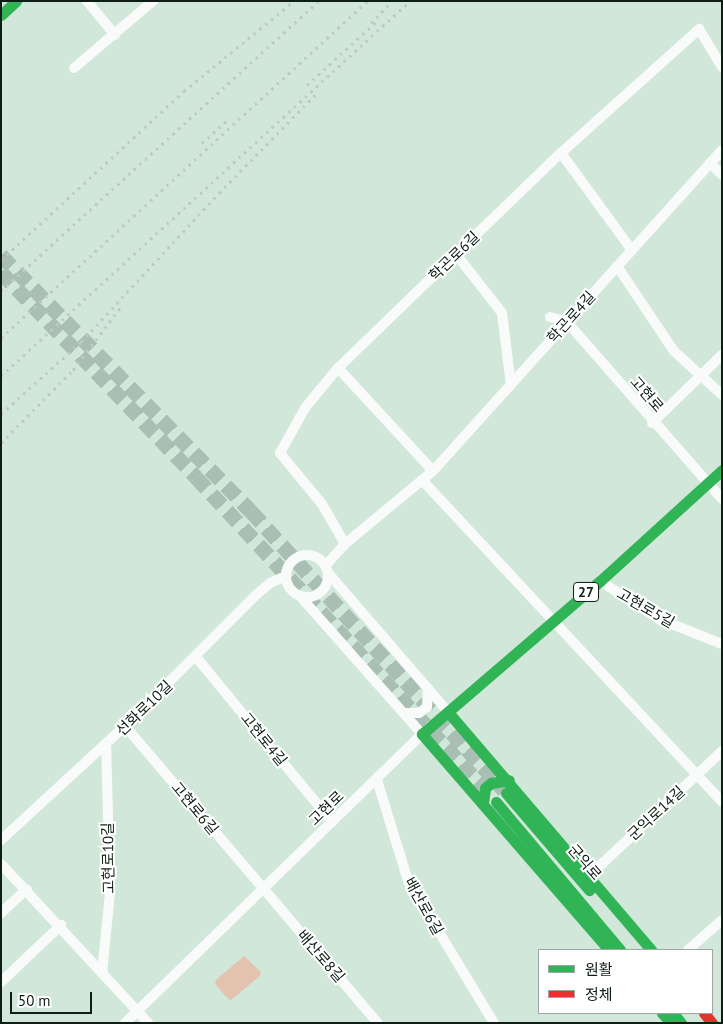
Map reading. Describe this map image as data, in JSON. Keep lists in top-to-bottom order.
{
  "streets": {
    "main road": ["고현로", "27", "군익로"],
    "street": [
      "학곤로6길",
      "학곤로4길",
      "고현로5길",
      "선화로10길",
      "고현로4길",
      "고현로6길",
      "군익로14길",
      "고현로10길",
      "배산로6길",
      "배산로8길"
    ]
  },
  "crossings": [
    ["학곤로6길", "학곤로4길"],
    ["학곤로4길", "고현로"],
    ["학곤로4길", "선화로10길"],
    ["고현로", "고현로5길"],
    ["고현로", "고현로4길"],
    ["고현로", "고현로6길"],
    ["고현로", "배산로6길"],
    ["고현로", "배산로8길"],
    ["선화로10길", "고현로4길"],
    ["선화로10길", "고현로6길"],
    ["선화로10길", "고현로10길"],
    ["고현로6길", "배산로8길"]
  ],
  "legend": ["원활", "정체"],
  "scale_bar": "50 m"
}
